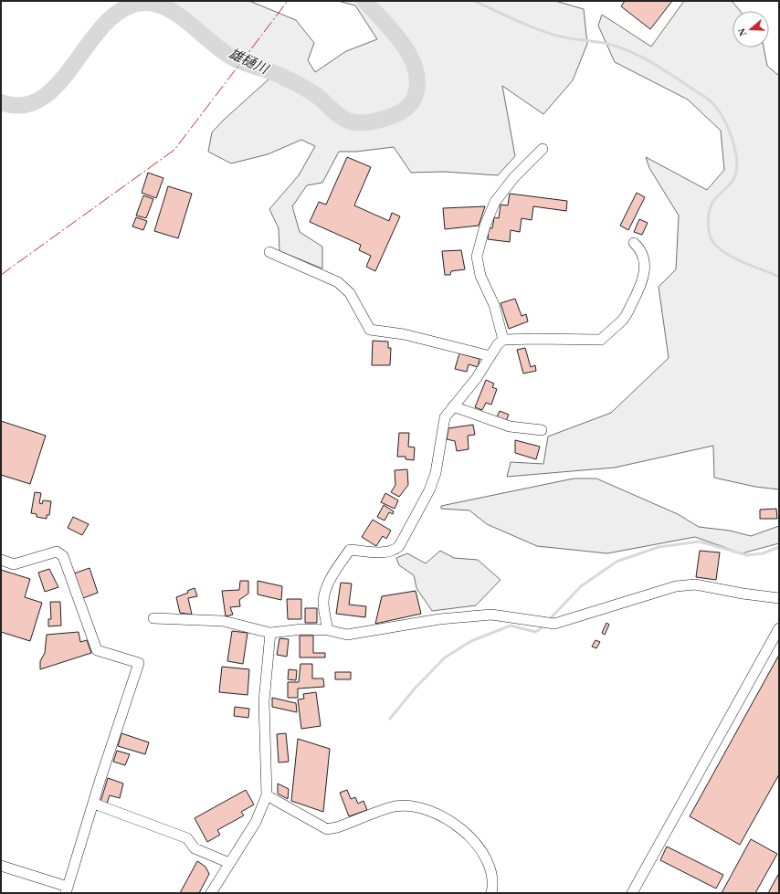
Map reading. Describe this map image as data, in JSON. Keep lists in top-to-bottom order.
{
  "water": ["雄樋川"],
  "north": "left"
}
